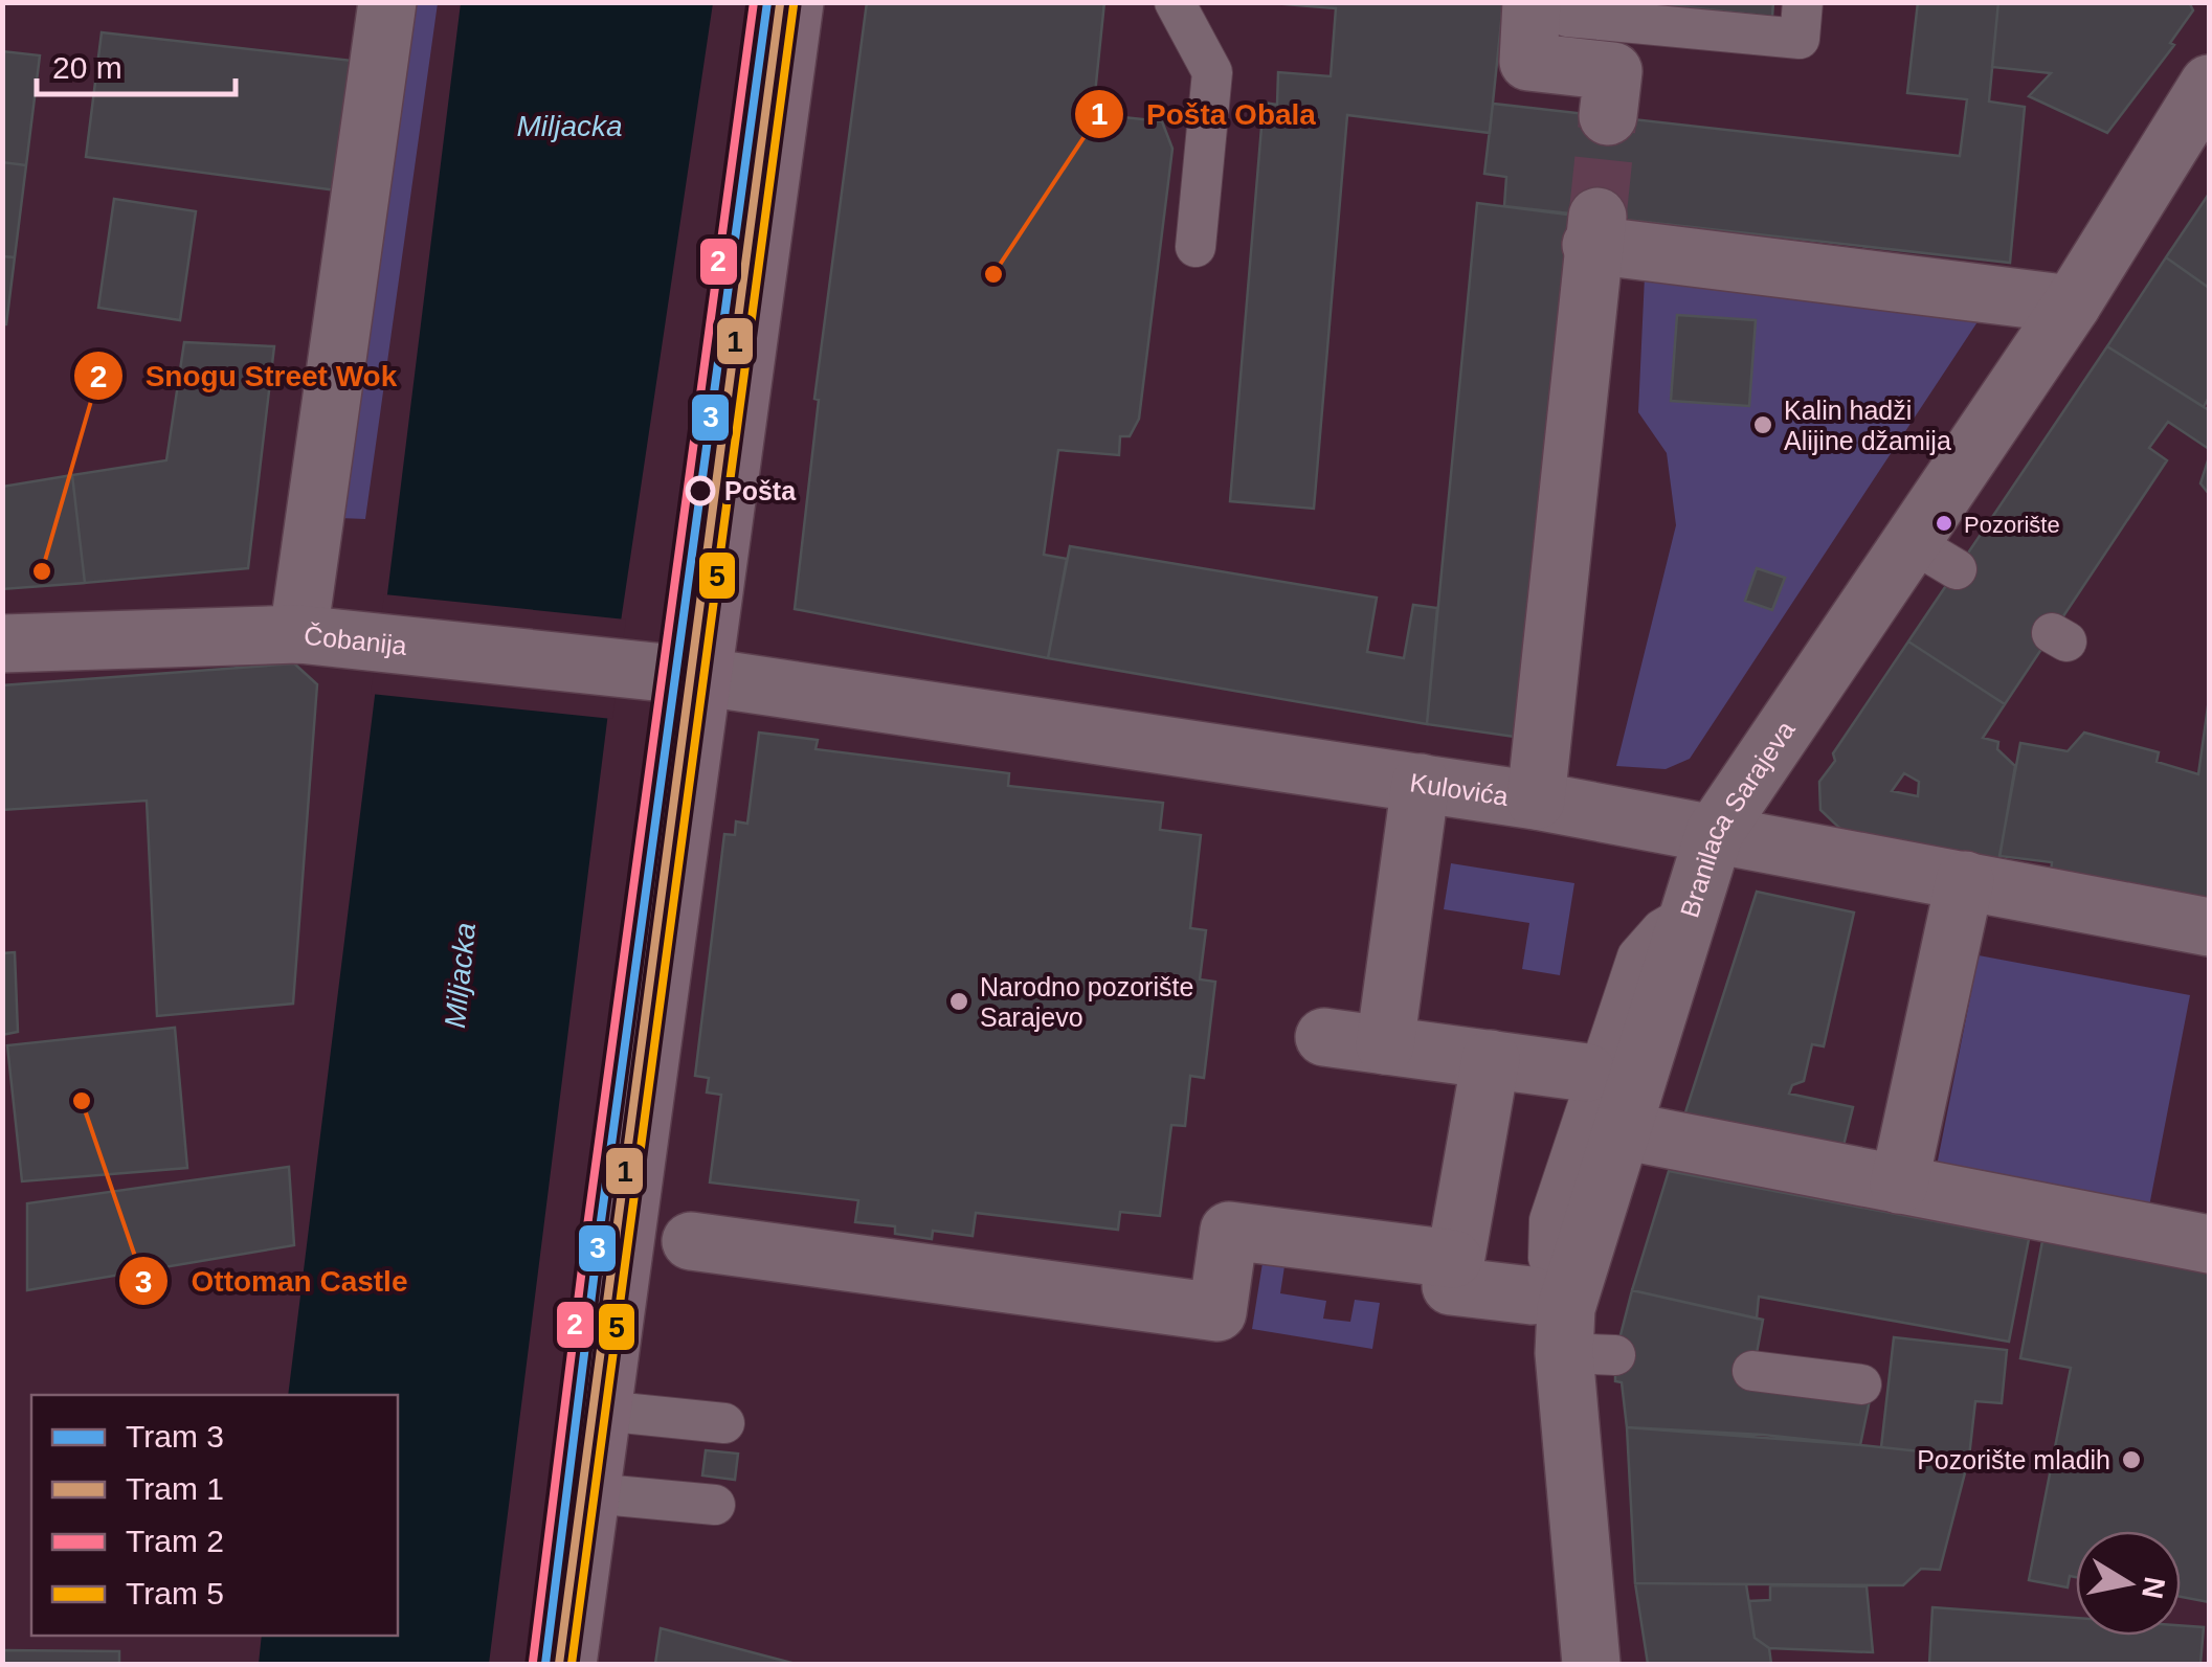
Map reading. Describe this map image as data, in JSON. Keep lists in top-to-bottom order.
{
  "streets": {
    "street": ["Čobanija", "Kulovića", "Branilaca Sarajeva"]
  },
  "crossings": [
    ["Čobanija", "Kulovića"],
    ["Kulovića", "Branilaca Sarajeva"]
  ],
  "water": ["Miljacka"],
  "places": [
    "Pošta Obala",
    "Kalin hadži Alijine džamija",
    "Pošta",
    "Pozorište",
    "Snogu Street Wok",
    "Narodno pozorište Sarajevo",
    "Ottoman Castle",
    "Pozorište mladih"
  ],
  "lines": [
    "tram line 3",
    "tram line 2",
    "tram line 1",
    "tram line 5"
  ],
  "legend": [
    "Tram 3",
    "Tram 1",
    "Tram 2",
    "Tram 5"
  ],
  "scale_bar": "20 m",
  "north": "right"
}
